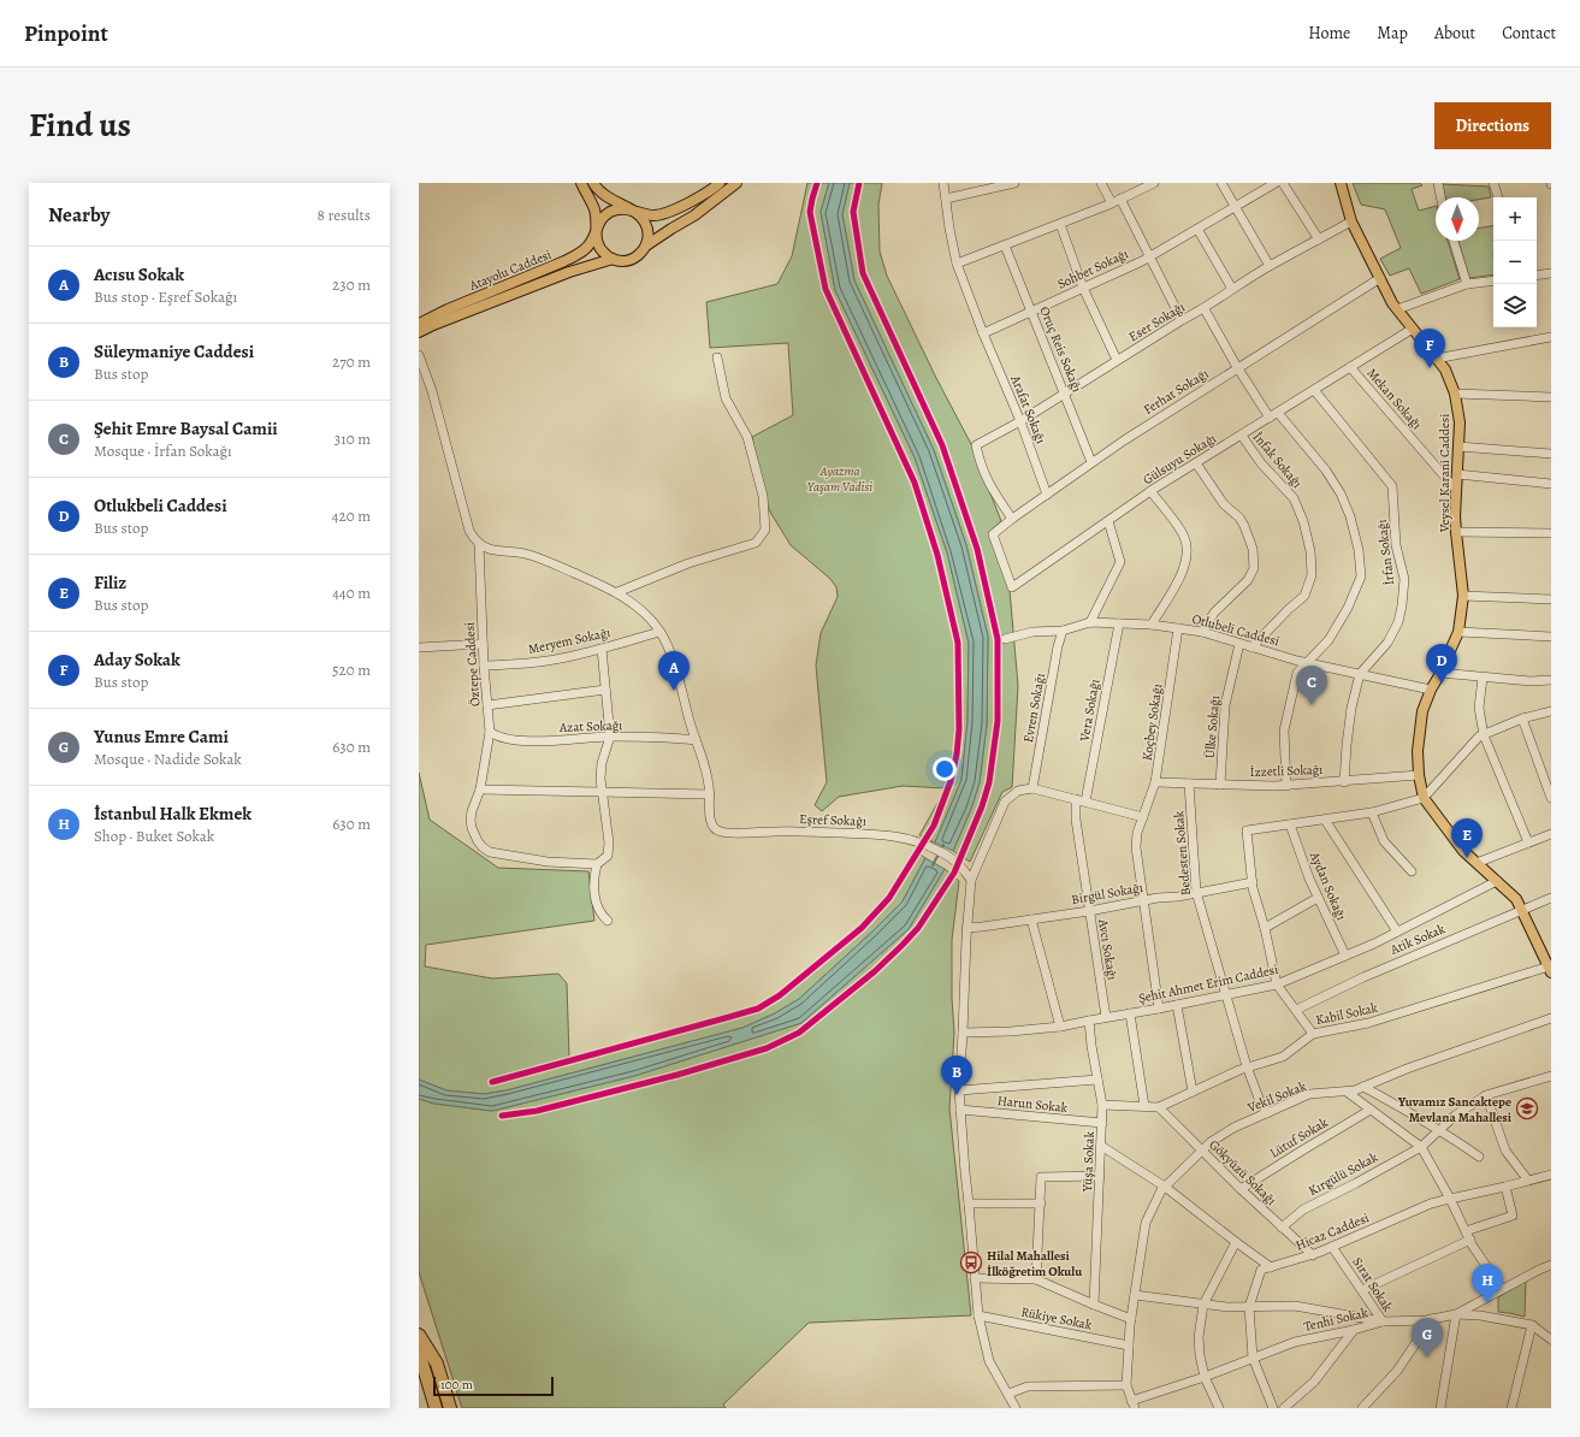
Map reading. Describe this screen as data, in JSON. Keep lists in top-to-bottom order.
{
  "streets": {
    "main road": ["Atayolu Caddesi", "Veysel Karani Caddesi"],
    "street": [
      "Sohbet Sokağı",
      "Eser Sokağı",
      "Oruç Reis Sokağı",
      "Ferhat Sokağı",
      "Mekan Sokağı",
      "Arafat Sokağı",
      "Gülsuyu Sokağı",
      "İnfak Sokağı",
      "İrfan Sokağı",
      "Otlubeli Caddesi",
      "Meryem Sokağı",
      "Öztepe Caddesi",
      "Evren Sokağı",
      "Vera Sokağı",
      "Koçbey Sokağı",
      "Azat Sokağı",
      "Ülke Sokağı",
      "İzzetli Sokağı",
      "Eşref Sokağı",
      "Bedesten Sokak",
      "Aydan Sokağı",
      "Birgül Sokağı",
      "Atik Sokak",
      "Avcı Sokağı",
      "Şehit Ahmet Erim Caddesi",
      "Kabil Sokak",
      "Vekil Sokak",
      "Harun Sokak",
      "Lütuf Sokak",
      "Yüşa Sokak",
      "Gökyüzü Sokağı",
      "Kırgülü Sokak",
      "Hicaz Caddesi",
      "Sırat Sokak",
      "Rükiye Sokak",
      "Tenhi Sokak"
    ]
  },
  "crossings": [
    ["Sohbet Sokağı", "Oruç Reis Sokağı"],
    ["Sohbet Sokağı", "Arafat Sokağı"],
    ["Eser Sokağı", "Oruç Reis Sokağı"],
    ["Eser Sokağı", "Ferhat Sokağı"],
    ["Eser Sokağı", "Arafat Sokağı"],
    ["Eser Sokağı", "Veysel Karani Caddesi"],
    ["Oruç Reis Sokağı", "Ferhat Sokağı"],
    ["Ferhat Sokağı", "Arafat Sokağı"],
    ["Ferhat Sokağı", "Gülsuyu Sokağı"],
    ["Ferhat Sokağı", "Veysel Karani Caddesi"],
    ["Mekan Sokağı", "Gülsuyu Sokağı"],
    ["Mekan Sokağı", "Veysel Karani Caddesi"],
    ["Gülsuyu Sokağı", "İnfak Sokağı"],
    ["Gülsuyu Sokağı", "Veysel Karani Caddesi"],
    ["Gülsuyu Sokağı", "İrfan Sokağı"],
    ["İnfak Sokağı", "Otlubeli Caddesi"],
    ["Veysel Karani Caddesi", "Otlubeli Caddesi"],
    ["Veysel Karani Caddesi", "İzzetli Sokağı"],
    ["Veysel Karani Caddesi", "Atik Sokak"],
    ["Veysel Karani Caddesi", "Şehit Ahmet Erim Caddesi"],
    ["Veysel Karani Caddesi", "Kabil Sokak"],
    ["İrfan Sokağı", "Otlubeli Caddesi"],
    ["İrfan Sokağı", "İzzetli Sokağı"],
    ["Otlubeli Caddesi", "Evren Sokağı"],
    ["Otlubeli Caddesi", "Vera Sokağı"],
    ["Otlubeli Caddesi", "Koçbey Sokağı"],
    ["Otlubeli Caddesi", "Ülke Sokağı"],
    ["Meryem Sokağı", "Öztepe Caddesi"],
    ["Meryem Sokağı", "Eşref Sokağı"],
    ["Öztepe Caddesi", "Azat Sokağı"],
    ["Öztepe Caddesi", "Eşref Sokağı"],
    ["Koçbey Sokağı", "İzzetli Sokağı"],
    ["Koçbey Sokağı", "Birgül Sokağı"],
    ["Koçbey Sokağı", "Şehit Ahmet Erim Caddesi"],
    ["Azat Sokağı", "Eşref Sokağı"],
    ["Ülke Sokağı", "İzzetli Sokağı"],
    ["İzzetli Sokağı", "Bedesten Sokak"],
    ["Bedesten Sokak", "Birgül Sokağı"],
    ["Bedesten Sokak", "Şehit Ahmet Erim Caddesi"],
    ["Bedesten Sokak", "Kabil Sokak"],
    ["Bedesten Sokak", "Vekil Sokak"],
    ["Aydan Sokağı", "Şehit Ahmet Erim Caddesi"],
    ["Birgül Sokağı", "Avcı Sokağı"],
    ["Avcı Sokağı", "Şehit Ahmet Erim Caddesi"],
    ["Şehit Ahmet Erim Caddesi", "Yüşa Sokak"],
    ["Kabil Sokak", "Yüşa Sokak"],
    ["Kabil Sokak", "Gökyüzü Sokağı"],
    ["Vekil Sokak", "Gökyüzü Sokağı"],
    ["Vekil Sokak", "Sırat Sokak"],
    ["Vekil Sokak", "Rükiye Sokak"],
    ["Harun Sokak", "Yüşa Sokak"],
    ["Lütuf Sokak", "Gökyüzü Sokağı"],
    ["Gökyüzü Sokağı", "Kırgülü Sokak"],
    ["Gökyüzü Sokağı", "Hicaz Caddesi"],
    ["Hicaz Caddesi", "Sırat Sokak"],
    ["Sırat Sokak", "Tenhi Sokak"]
  ],
  "parks": ["Ayazma Yaşam Vadisi"],
  "places": {
    "school or university": ["Yuvamız Sancaktepe Mevlana Mahallesi"],
    "bus stop": ["Hilal Mahallesi İlköğretim Okulu"]
  },
  "scale_bar": "100 m",
  "north": "bottom",
  "page": {
    "header": "Pinpoint",
    "nav": [
      "Home",
      "Map",
      "About",
      "Contact"
    ],
    "title": "Find us",
    "buttons": "Directions",
    "heading": ["Nearby", "8 results"],
    "map_buttons": ["+", "−"],
    "list": [
      {
        "mark": "A",
        "name": "Acısu Sokak",
        "note": "Bus stop · Eşref Sokağı",
        "value": "230 m"
      },
      {
        "mark": "B",
        "name": "Süleymaniye Caddesi",
        "note": "Bus stop",
        "value": "270 m"
      },
      {
        "mark": "C",
        "name": "Şehit Emre Baysal Camii",
        "note": "Mosque · İrfan Sokağı",
        "value": "310 m"
      },
      {
        "mark": "D",
        "name": "Otlukbeli Caddesi",
        "note": "Bus stop",
        "value": "420 m"
      },
      {
        "mark": "E",
        "name": "Filiz",
        "note": "Bus stop",
        "value": "440 m"
      },
      {
        "mark": "F",
        "name": "Aday Sokak",
        "note": "Bus stop",
        "value": "520 m"
      },
      {
        "mark": "G",
        "name": "Yunus Emre Cami",
        "note": "Mosque · Nadide Sokak",
        "value": "630 m"
      },
      {
        "mark": "H",
        "name": "İstanbul Halk Ekmek",
        "note": "Shop · Buket Sokak",
        "value": "630 m"
      }
    ],
    "pins": [
      "F",
      "D",
      "A",
      "C",
      "E",
      "B",
      "H",
      "G"
    ],
    "scale": "100 m"
  }
}
